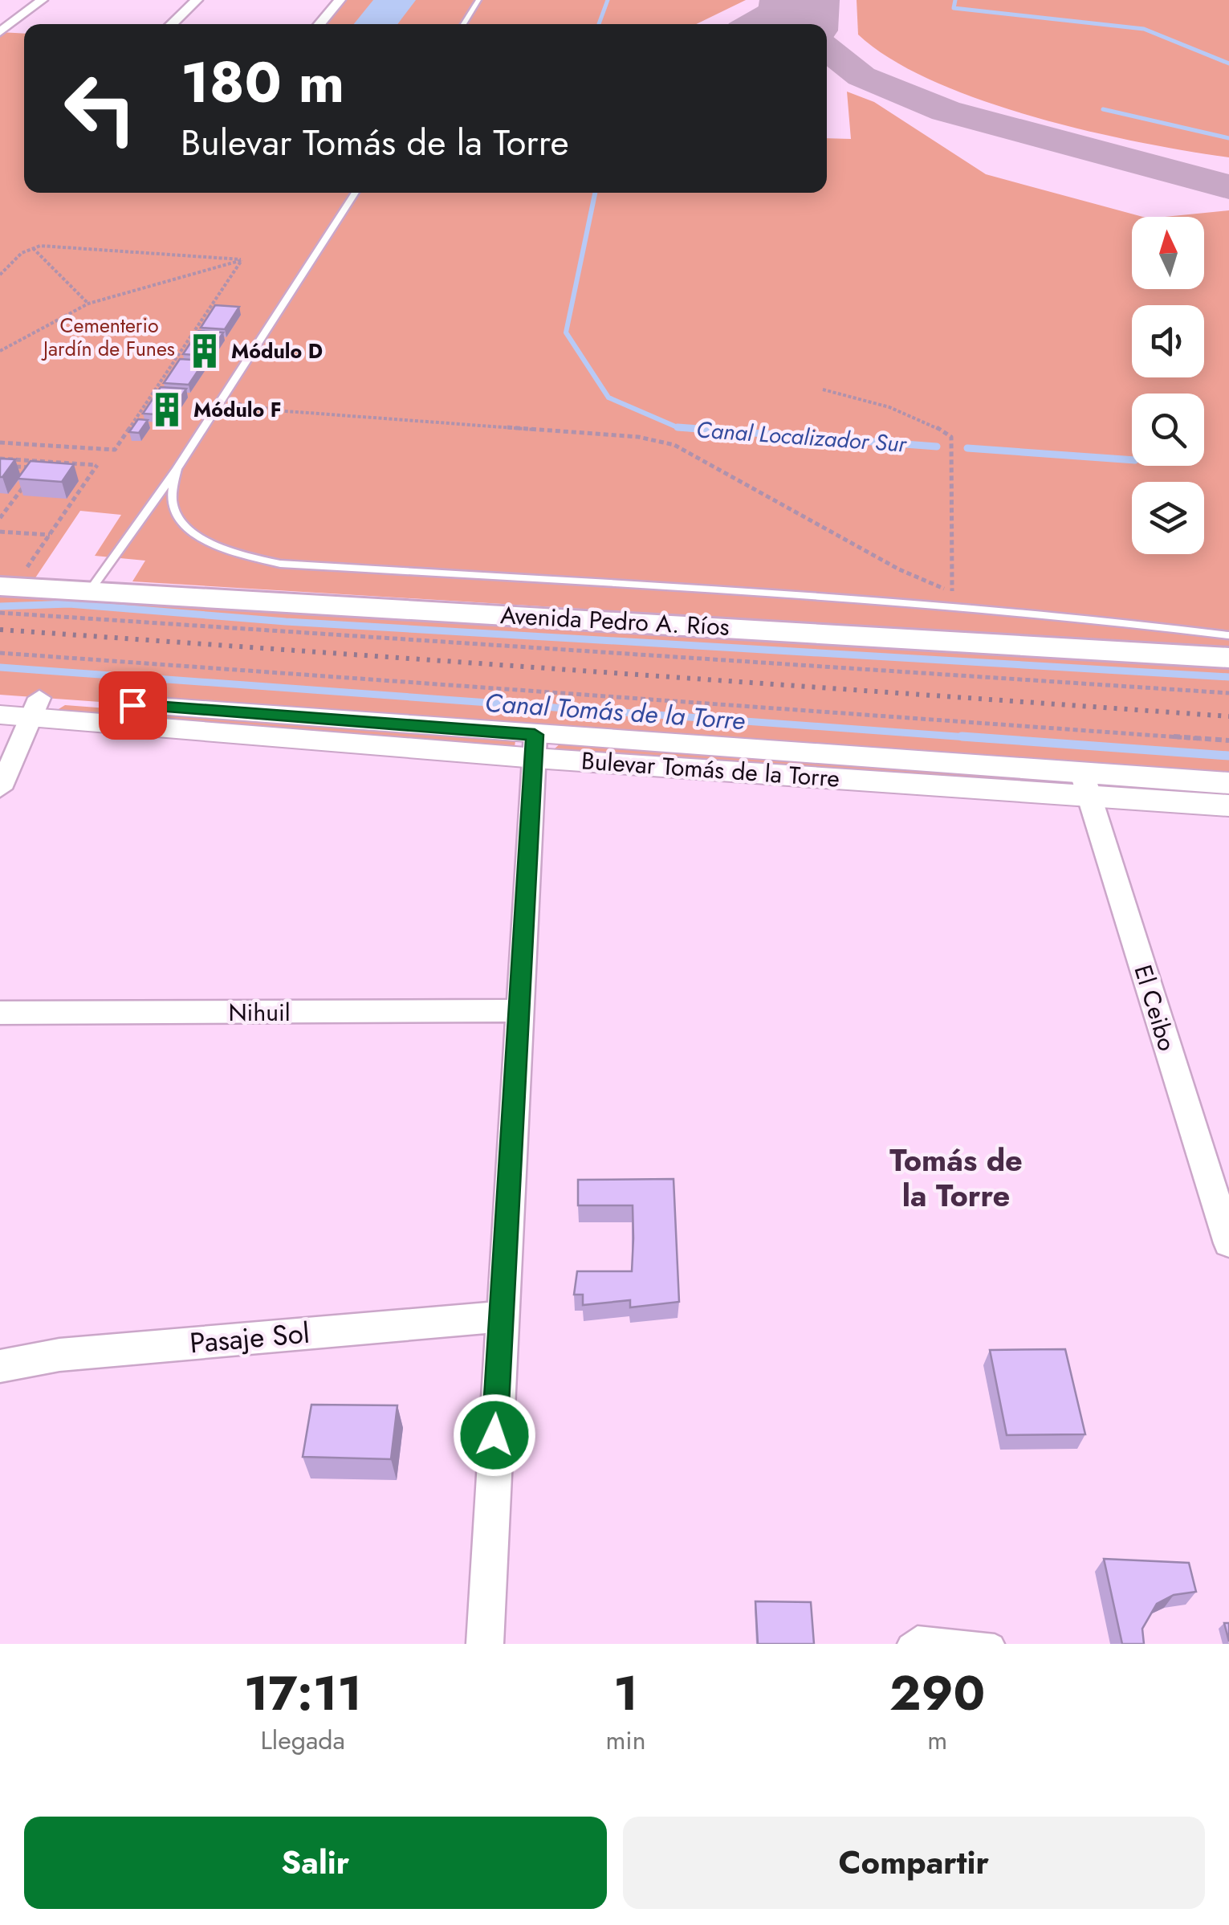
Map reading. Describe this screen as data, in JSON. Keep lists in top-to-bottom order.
{
  "streets": {
    "main road": ["Avenida Pedro A. Ríos"],
    "street": [
      "Bulevar Tomás de la Torre",
      "El Ceibo",
      "Nihuil",
      "Pasaje Sol"
    ]
  },
  "crossings": [
    ["Bulevar Tomás de la Torre", "El Ceibo"]
  ],
  "districts": ["Tomás de la Torre"],
  "water": ["Canal Localizador Sur", "Canal Tomás de la Torre"],
  "parks": ["Cementerio Jardín de Funes"],
  "places": {
    "building": ["Módulo D", "Módulo F"]
  },
  "north": "top",
  "page": {
    "turn": ["180 m", "Bulevar Tomás de la Torre"],
    "eta": [
      "17:11",
      "Llegada",
      "1",
      "min",
      "290",
      "m"
    ],
    "buttons": ["Salir", "Compartir"]
  }
}
